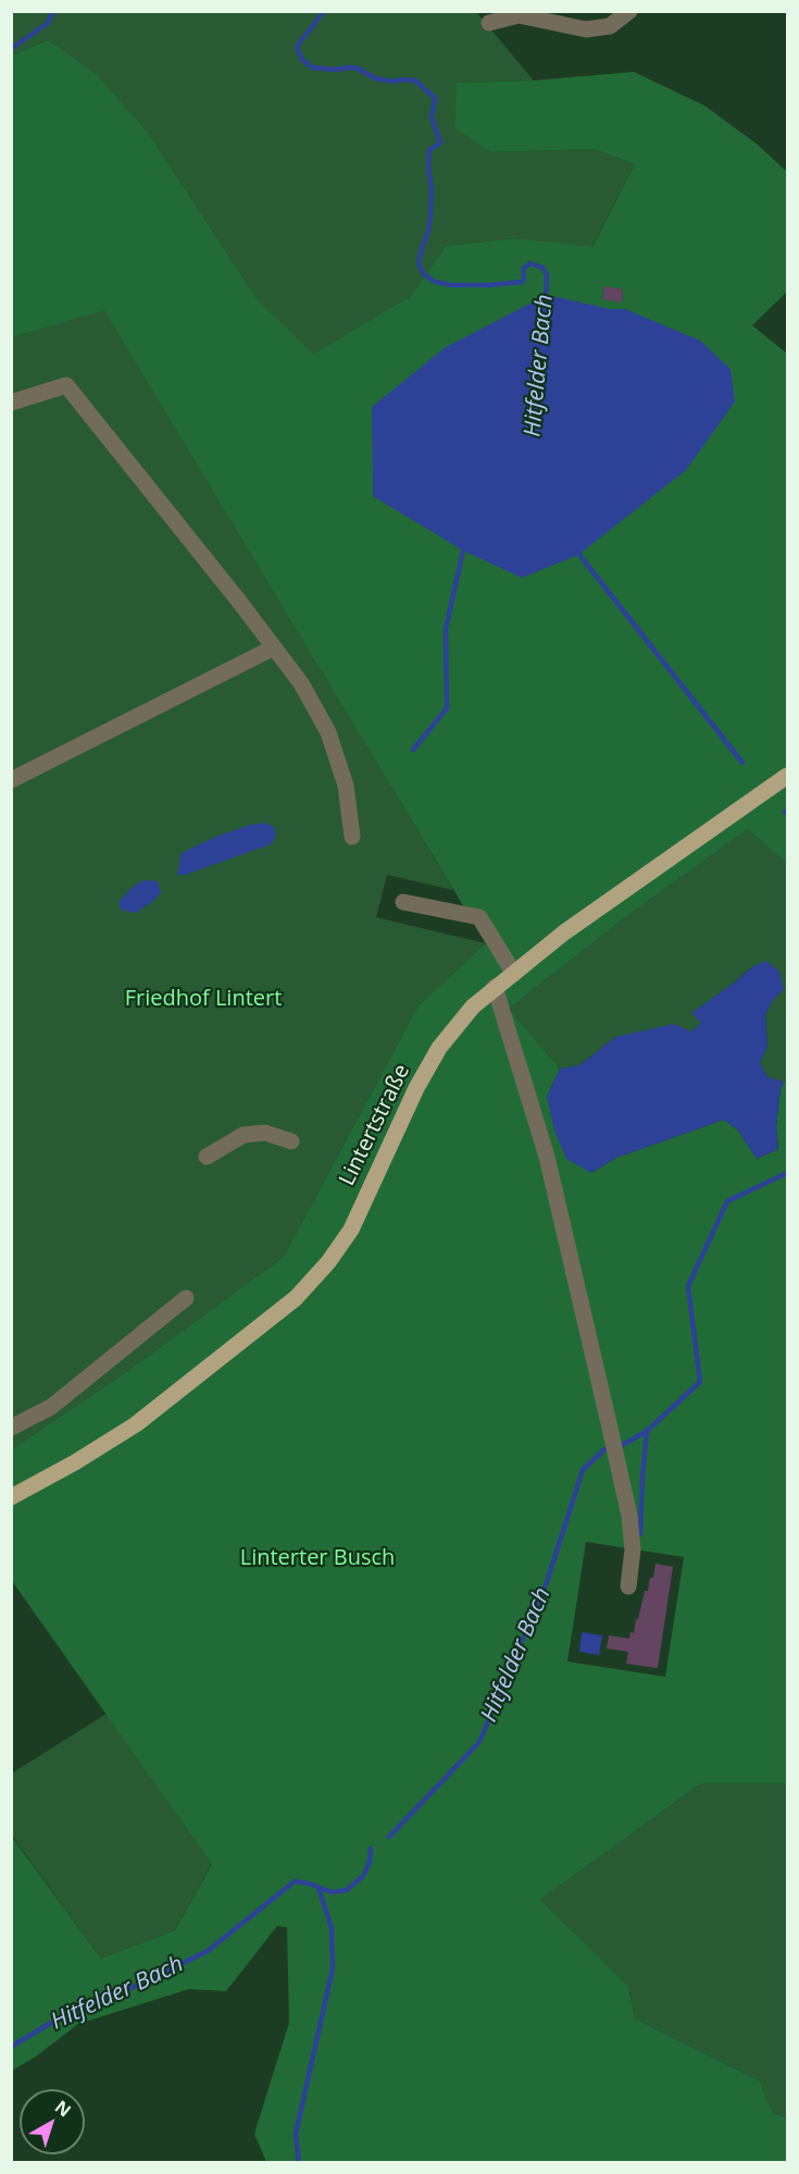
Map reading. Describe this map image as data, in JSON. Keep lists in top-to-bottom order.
{
  "streets": {
    "main road": ["Lintertstraße"]
  },
  "water": ["Hitfelder Bach"],
  "parks": ["Friedhof Lintert", "Linterter Busch"],
  "north": "top right"
}
